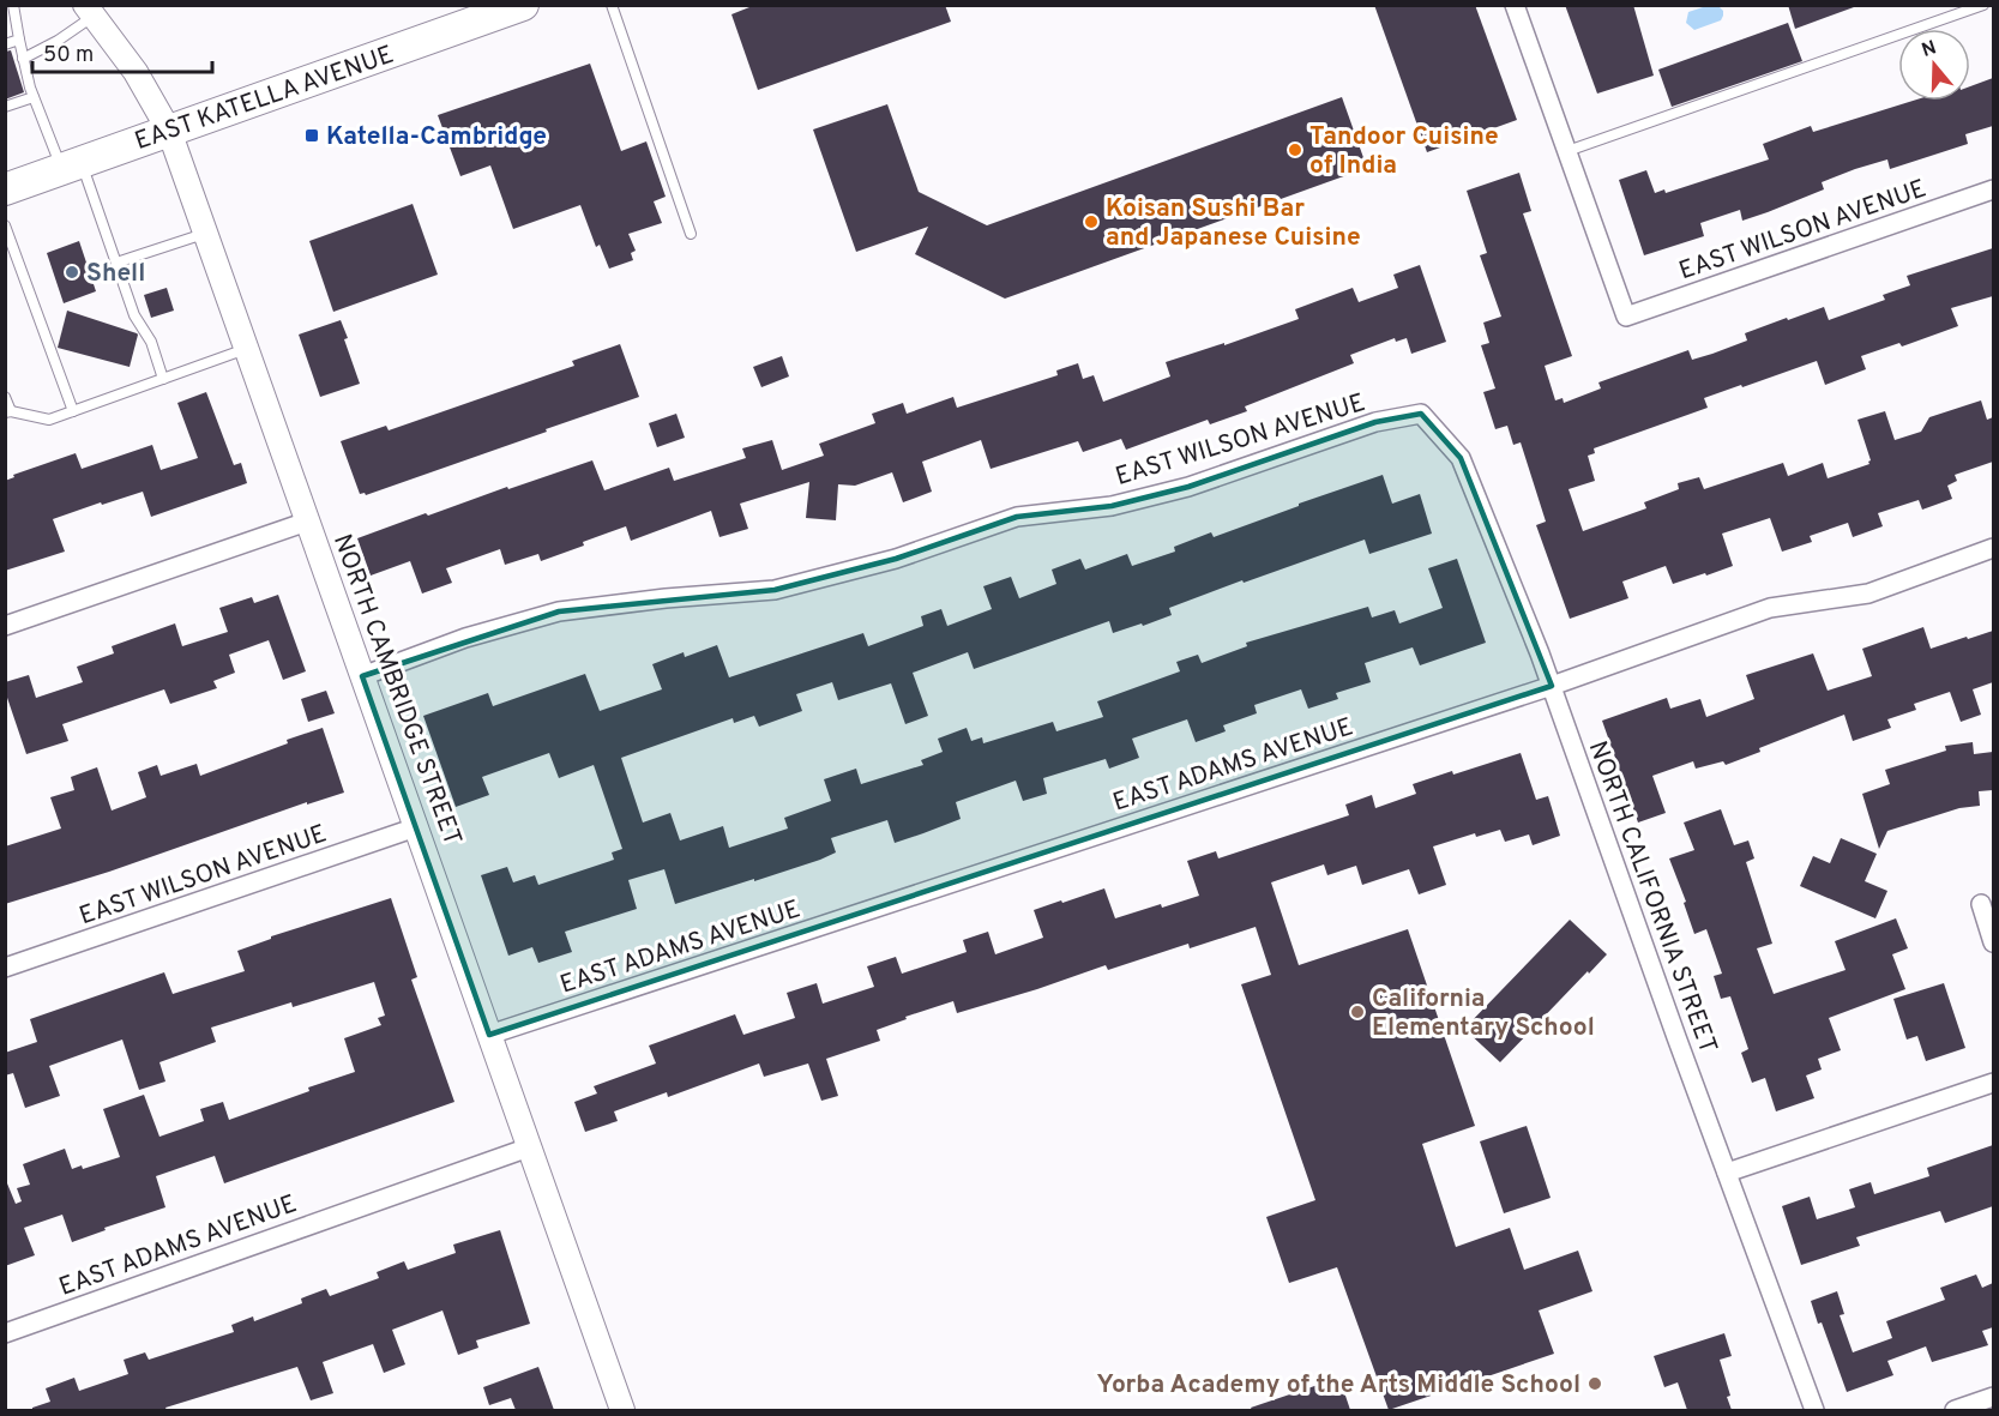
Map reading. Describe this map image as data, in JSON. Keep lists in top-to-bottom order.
{
  "streets": {
    "main road": ["EAST KATELLA AVENUE"],
    "street": [
      "EAST WILSON AVENUE",
      "NORTH CAMBRIDGE STREET",
      "EAST ADAMS AVENUE",
      "NORTH CALIFORNIA STREET"
    ]
  },
  "crossings": [
    ["EAST KATELLA AVENUE", "NORTH CAMBRIDGE STREET"],
    ["EAST WILSON AVENUE", "NORTH CAMBRIDGE STREET"],
    ["EAST WILSON AVENUE", "NORTH CALIFORNIA STREET"],
    ["NORTH CAMBRIDGE STREET", "EAST ADAMS AVENUE"],
    ["EAST ADAMS AVENUE", "NORTH CALIFORNIA STREET"]
  ],
  "places": {
    "transit": ["Katella-Cambridge"],
    "other": [
      "Tandoor Cuisine of India",
      "Koisan Sushi Bar and Japanese Cuisine",
      "Shell",
      "California Elementary School",
      "Yorba Academy of the Arts Middle School"
    ]
  },
  "scale_bar": "50 m",
  "north": "top"
}
